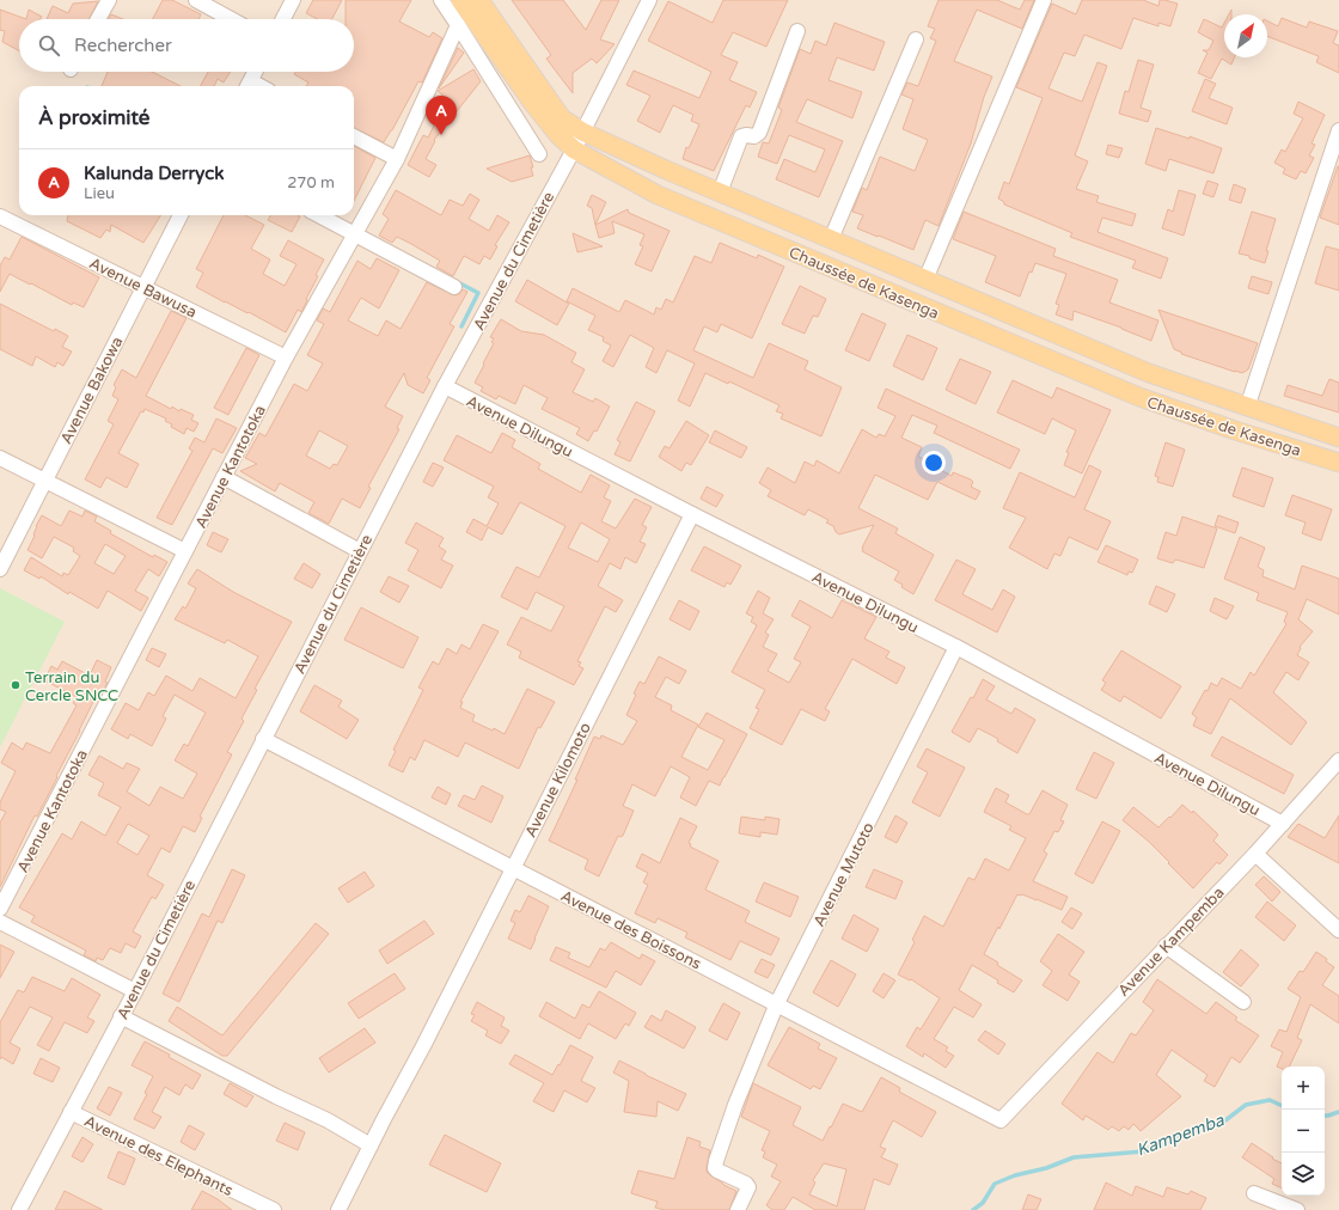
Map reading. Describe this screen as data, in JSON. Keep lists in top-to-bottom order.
{
  "streets": {
    "main road": ["Chaussée de Kasenga"],
    "street": [
      "Avenue du Cimetière",
      "Avenue Bawusa",
      "Avenue Bakowa",
      "Avenue Dilungu",
      "Avenue Kantotoka",
      "Avenue Kilomoto",
      "Avenue Mutoto",
      "Avenue des Boissons",
      "Avenue Kampemba",
      "Avenue des Elephants"
    ]
  },
  "crossings": [
    ["Avenue du Cimetière", "Chaussée de Kasenga"],
    ["Avenue du Cimetière", "Avenue Dilungu"],
    ["Avenue du Cimetière", "Avenue des Boissons"],
    ["Avenue du Cimetière", "Avenue des Elephants"],
    ["Avenue Bawusa", "Avenue Bakowa"],
    ["Avenue Bawusa", "Avenue Kantotoka"],
    ["Avenue Dilungu", "Avenue Kilomoto"],
    ["Avenue Dilungu", "Avenue Mutoto"],
    ["Avenue Dilungu", "Avenue Kampemba"],
    ["Avenue Kilomoto", "Avenue des Boissons"],
    ["Avenue Mutoto", "Avenue des Boissons"],
    ["Avenue des Boissons", "Avenue Kampemba"]
  ],
  "water": ["Kampemba"],
  "places": ["Terrain du Cercle SNCC"],
  "north": "top right",
  "page": {
    "search": "Rechercher",
    "heading": "À proximité",
    "pins": "A",
    "list": [
      {
        "mark": "A",
        "name": "Kalunda Derryck",
        "note": "Lieu",
        "value": "270 m"
      }
    ],
    "map_buttons": ["+", "−"]
  }
}
